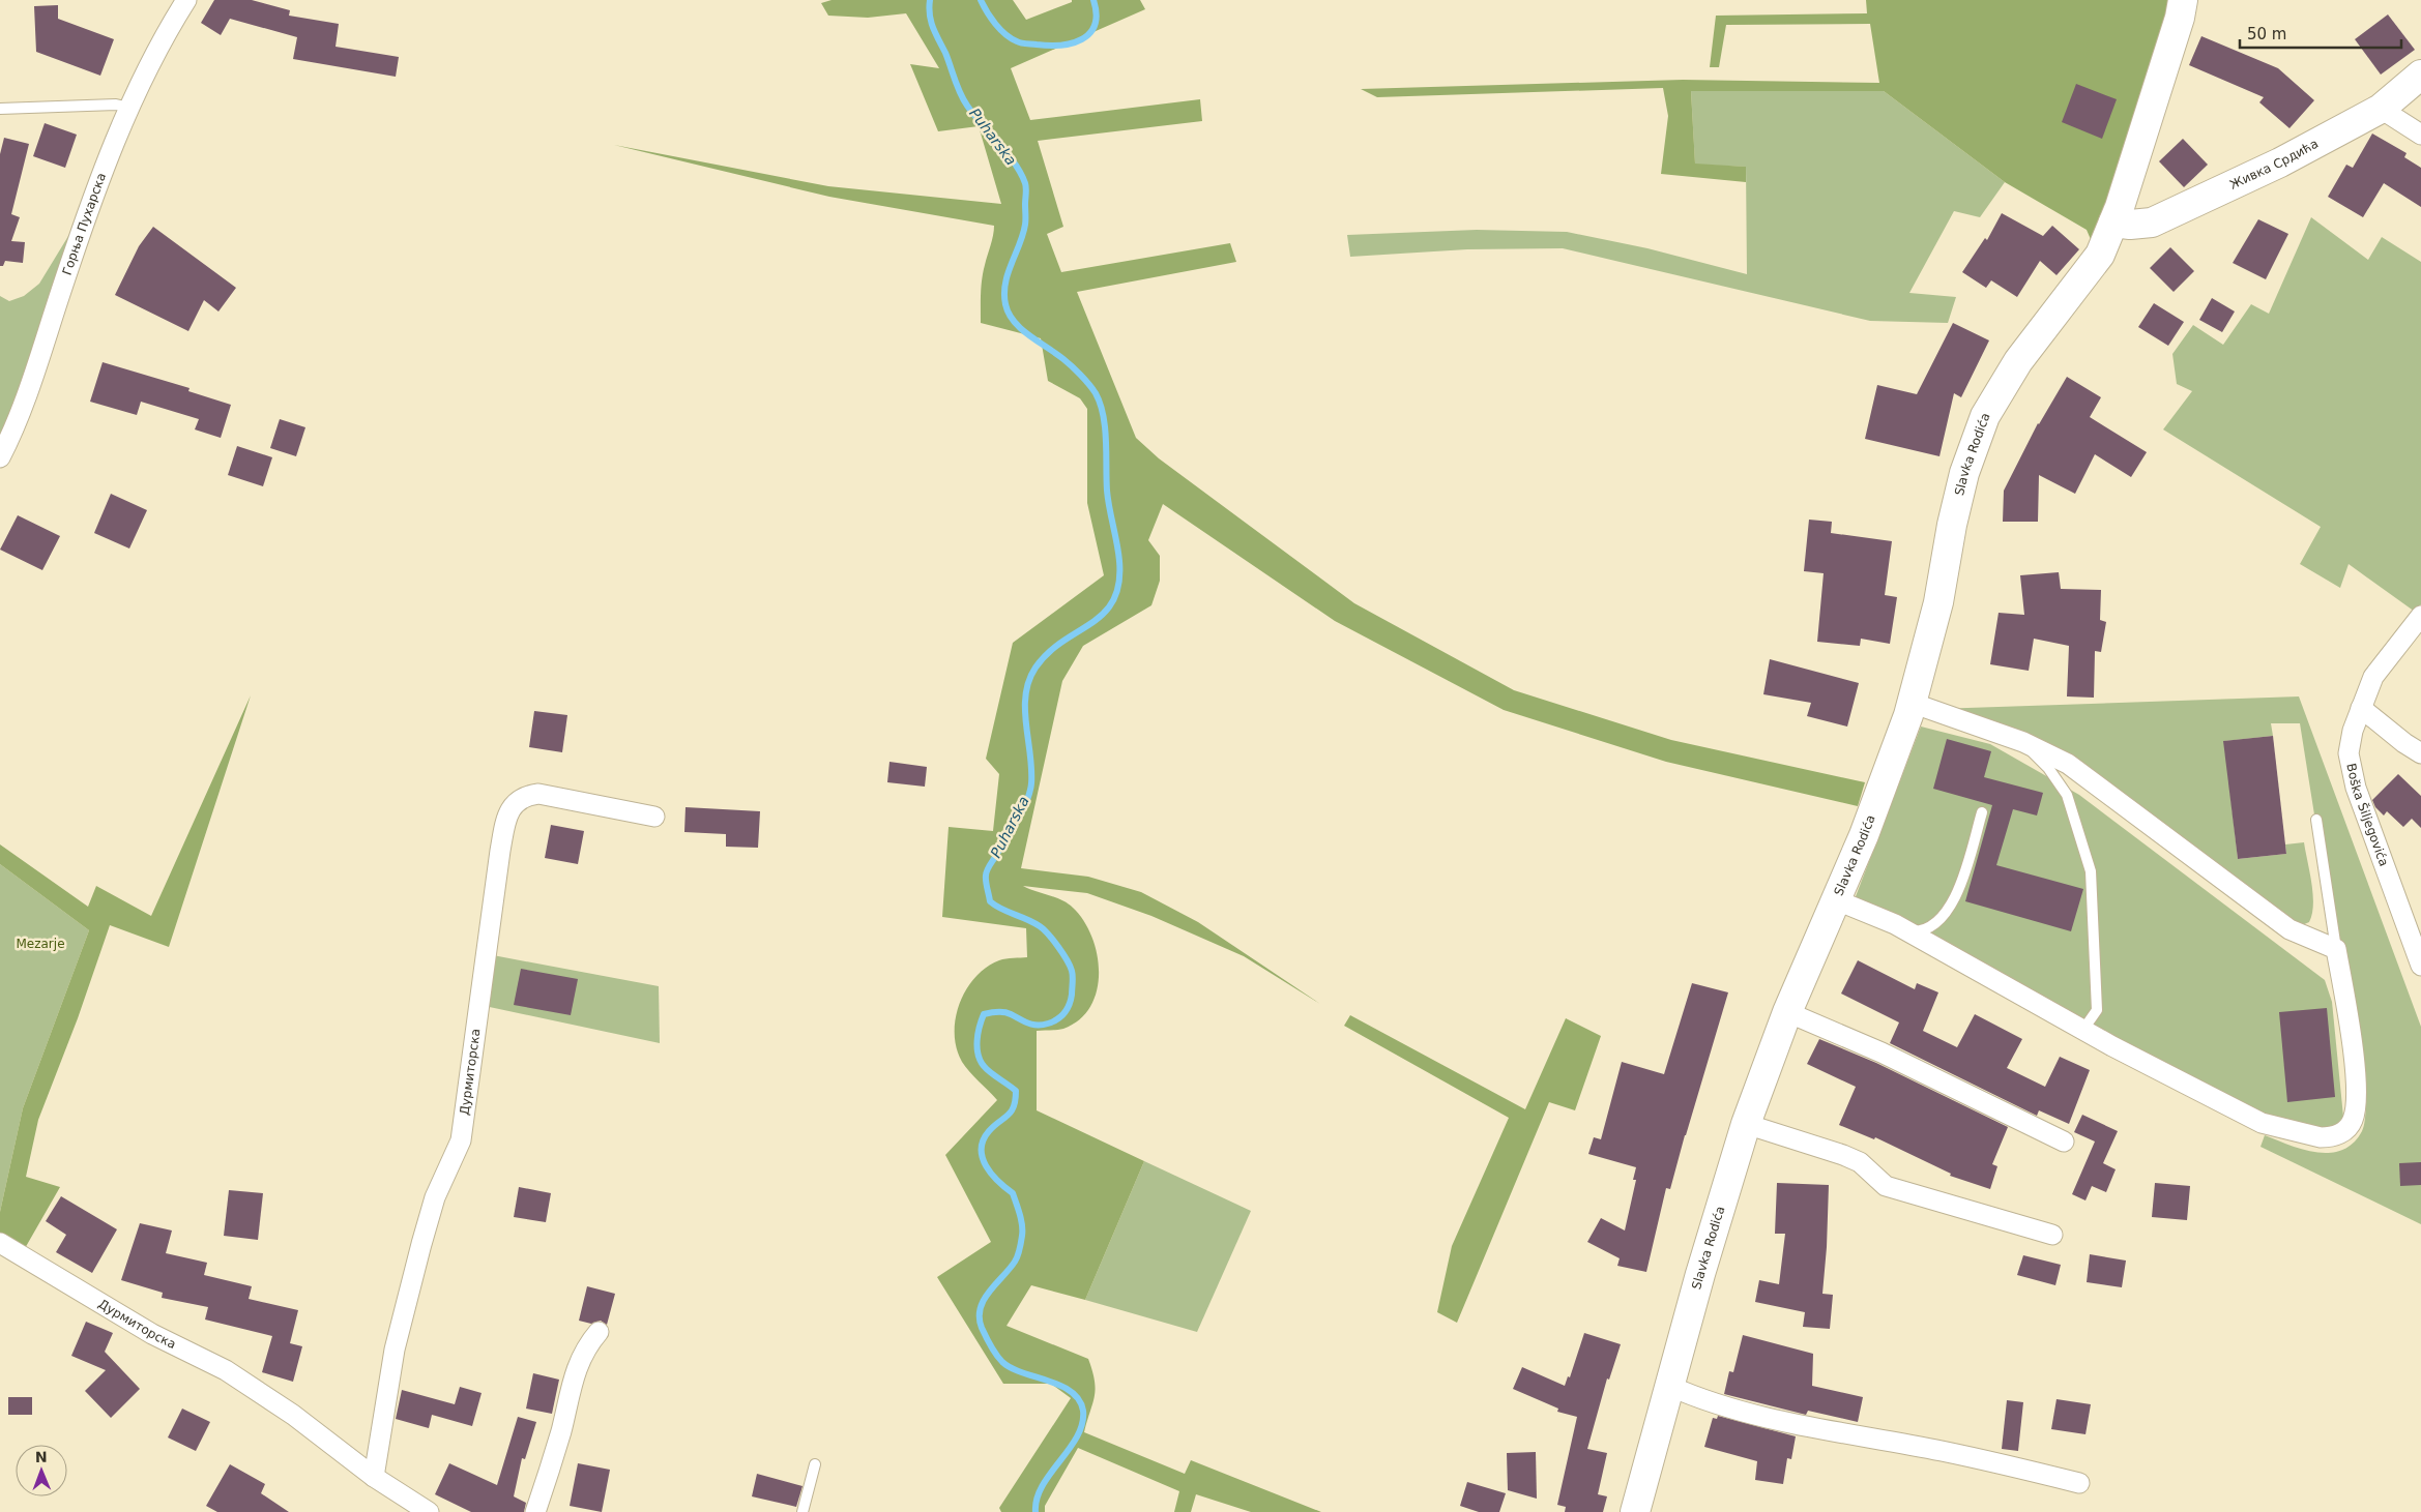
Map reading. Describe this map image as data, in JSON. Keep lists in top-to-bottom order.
{
  "streets": {
    "main road": ["Живка Срдића", "Slavka Rodića"],
    "street": ["Горња Пухарска", "Boška Šiljegovića", "Дурмиторска"]
  },
  "crossings": [
    ["Живка Срдића", "Slavka Rodića"]
  ],
  "water": ["Puharska"],
  "parks": ["Mezarje"],
  "scale_bar": "50 m",
  "north": "top"
}
